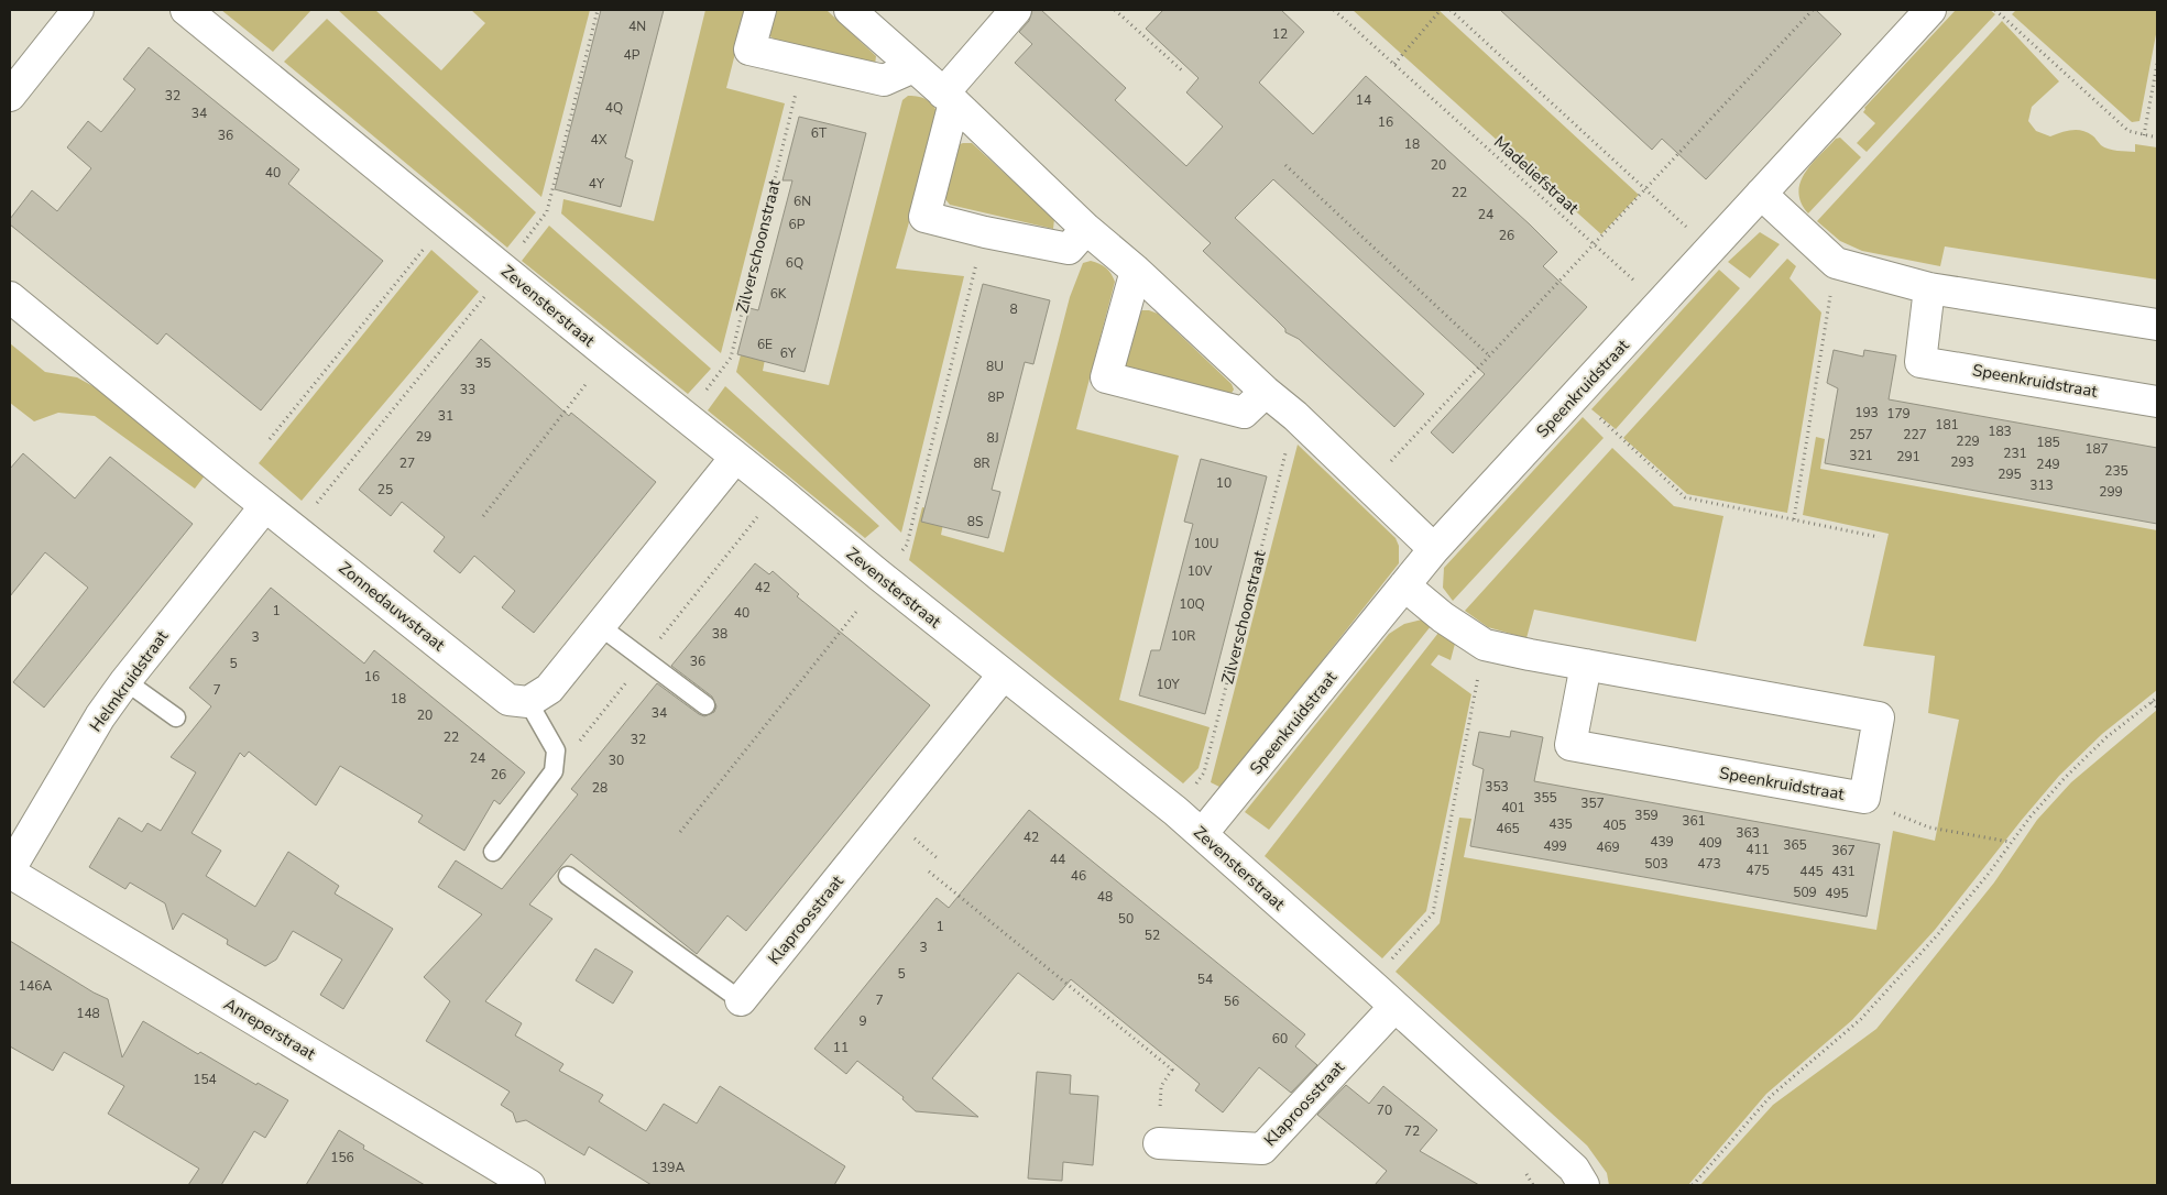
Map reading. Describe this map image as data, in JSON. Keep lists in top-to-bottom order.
{
  "streets": {
    "street": [
      "Zevensterstraat",
      "Speenkruidstraat",
      "Zonnedauwstraat",
      "Helmkruidstraat",
      "Klaproosstraat",
      "Anreperstraat"
    ],
    "path": ["Madeliefstraat", "Zilverschoonstraat"]
  },
  "crossings": [
    ["Madeliefstraat", "Speenkruidstraat"],
    ["Zilverschoonstraat", "Zevensterstraat"],
    ["Zevensterstraat", "Speenkruidstraat"],
    ["Zevensterstraat", "Klaproosstraat"],
    ["Zonnedauwstraat", "Helmkruidstraat"],
    ["Helmkruidstraat", "Anreperstraat"]
  ],
  "house_numbers": [
    "4N",
    "12",
    "4P",
    "32",
    "14",
    "4Q",
    "34",
    "16",
    "6T",
    "36",
    "4X",
    "18",
    "20",
    "40",
    "4Y",
    "22",
    "6N",
    "24",
    "6P",
    "26",
    "6Q",
    "6K",
    "8",
    "6E",
    "6Y",
    "35",
    "8U",
    "33",
    "8P",
    "193",
    "179",
    "31",
    "181",
    "183",
    "257",
    "227",
    "29",
    "8J",
    "229",
    "185",
    "187",
    "231",
    "321",
    "291",
    "293",
    "27",
    "8R",
    "249",
    "235",
    "295",
    "10",
    "313",
    "25",
    "299",
    "8S",
    "10U",
    "10V",
    "42",
    "10Q",
    "1",
    "40",
    "38",
    "10R",
    "3",
    "36",
    "5",
    "16",
    "10Y",
    "7",
    "18",
    "34",
    "20",
    "22",
    "32",
    "24",
    "30",
    "26",
    "353",
    "28",
    "355",
    "357",
    "401",
    "359",
    "361",
    "435",
    "405",
    "465",
    "363",
    "42",
    "439",
    "409",
    "365",
    "499",
    "469",
    "411",
    "367",
    "44",
    "503",
    "473",
    "475",
    "445",
    "431",
    "46",
    "509",
    "495",
    "48",
    "50",
    "1",
    "52",
    "3",
    "5",
    "54",
    "146A",
    "7",
    "56",
    "148",
    "9",
    "60",
    "11",
    "154",
    "70",
    "72",
    "156",
    "139A"
  ]
}
